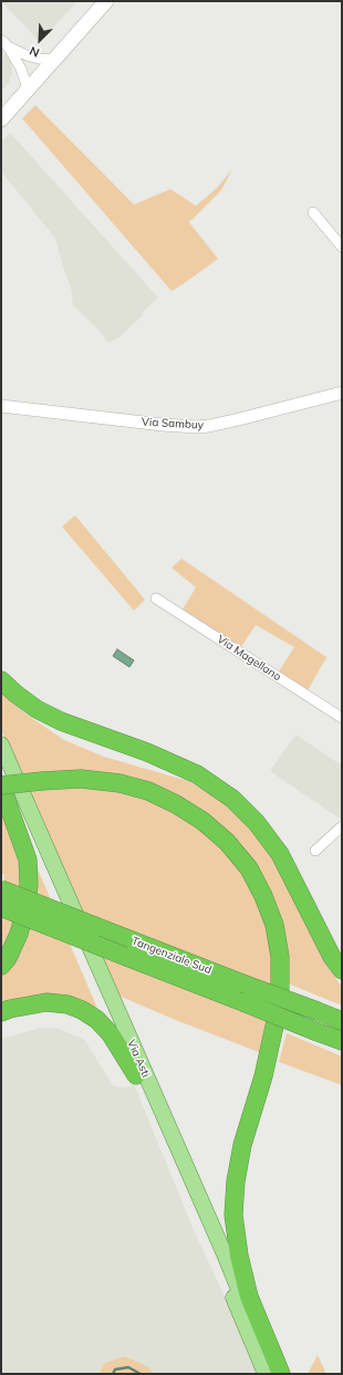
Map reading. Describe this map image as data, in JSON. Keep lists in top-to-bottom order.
{
  "streets": {
    "highway": ["Tangenziale Sud"],
    "main road": ["Via Asti"],
    "street": ["Via Sambuy", "Via Magellano"]
  },
  "north": "bottom left"
}
